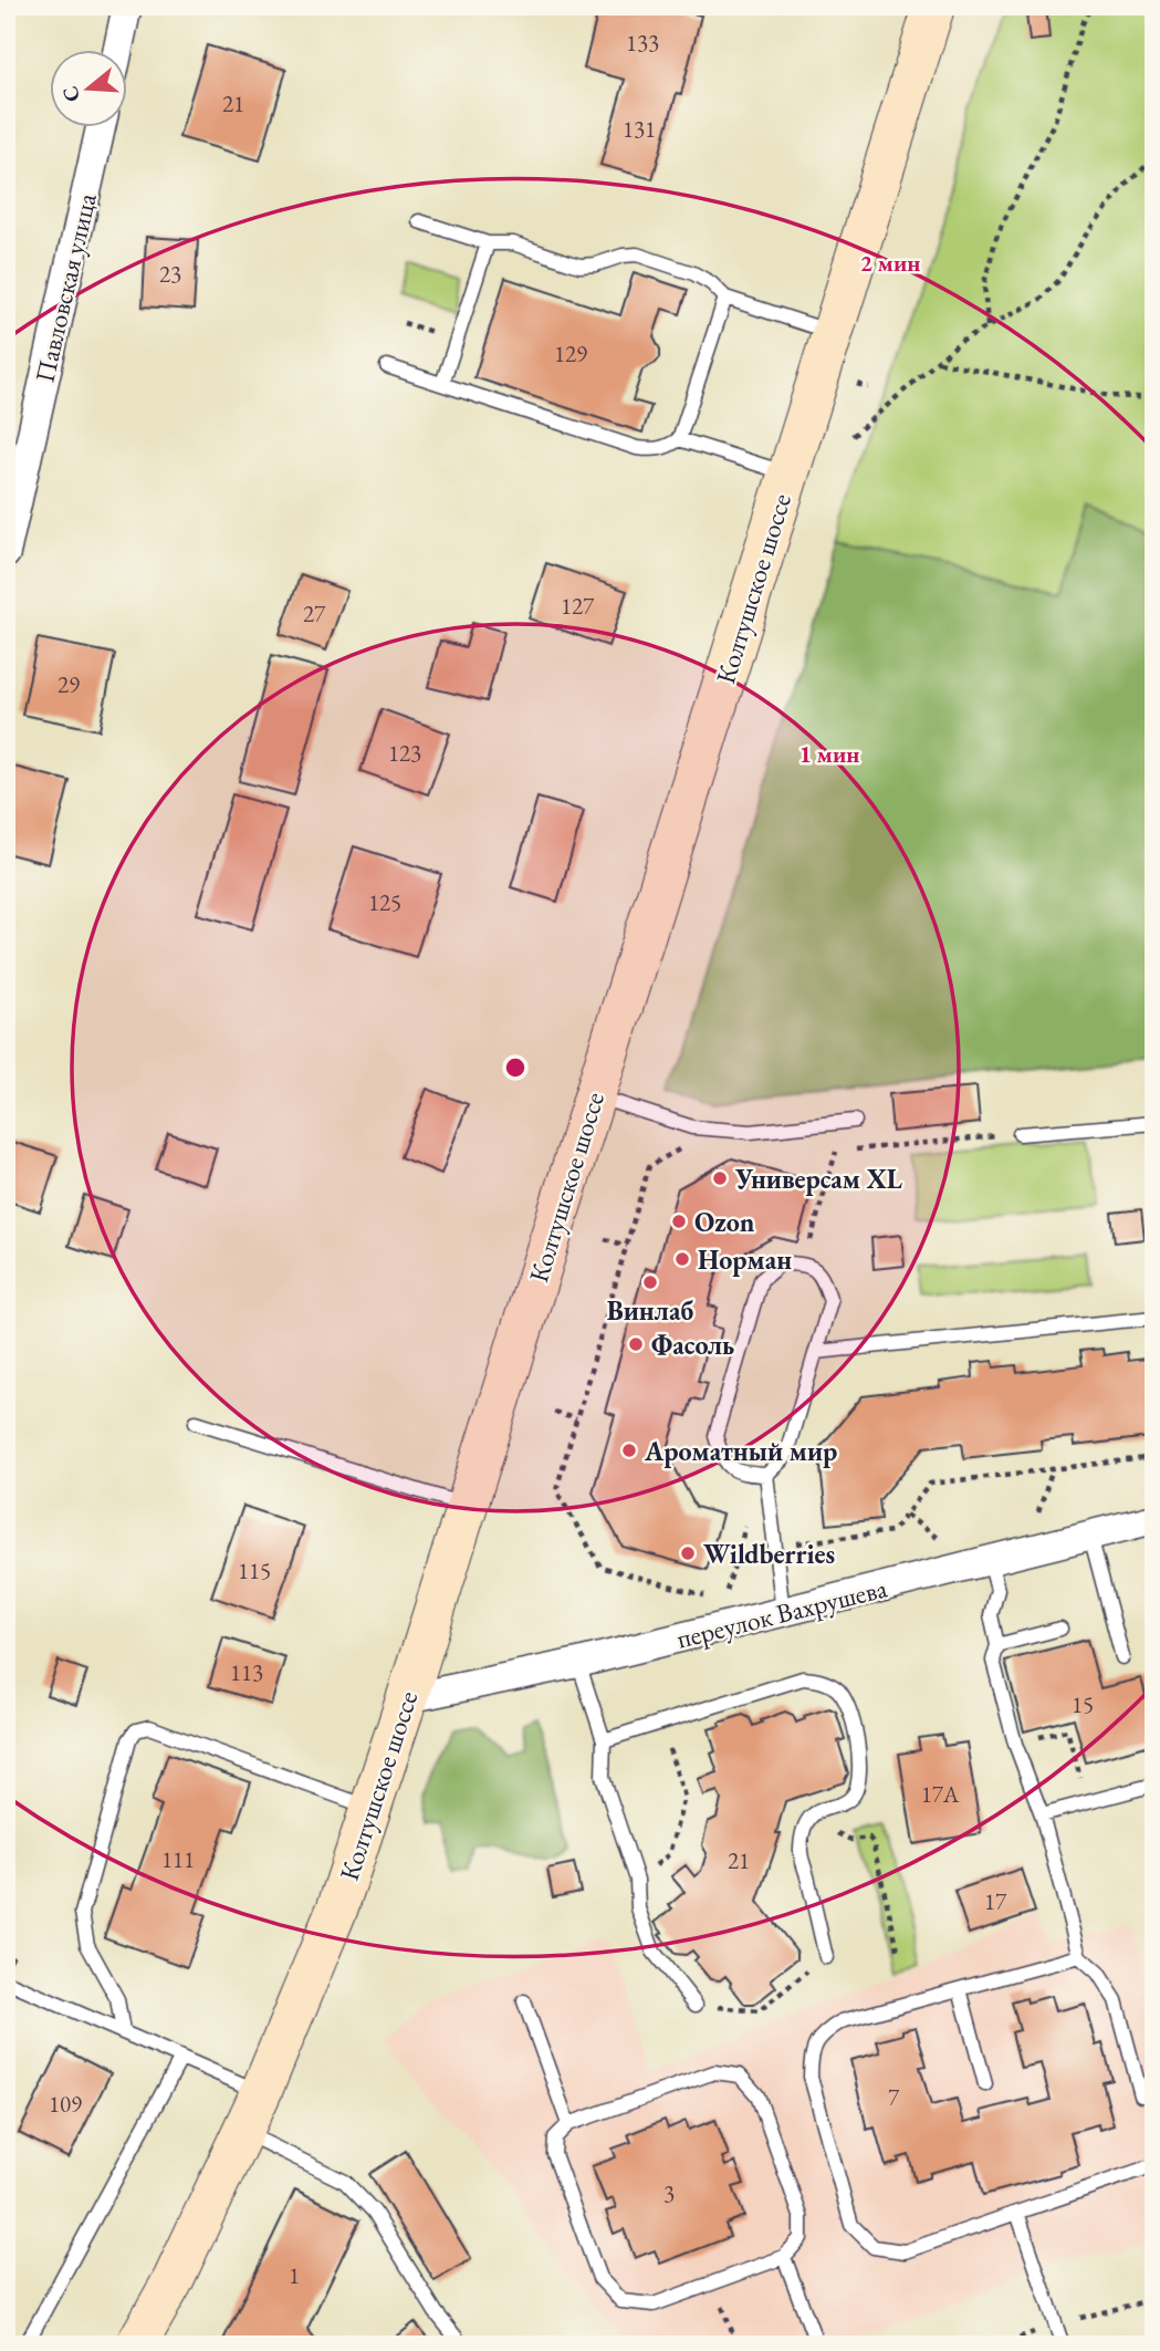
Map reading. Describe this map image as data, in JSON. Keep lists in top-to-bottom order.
{
  "streets": {
    "main road": ["Колтушское шоссе"],
    "street": ["Павловская улица", "переулок Вахрушева"]
  },
  "crossings": [
    ["Колтушское шоссе", "переулок Вахрушева"]
  ],
  "places": [
    "Универсам XL",
    "Ozon",
    "Норман",
    "Винлаб",
    "Фасоль",
    "Ароматный мир",
    "Wildberries"
  ],
  "house_numbers": [
    "133",
    "21",
    "131",
    "23",
    "129",
    "127",
    "27",
    "29",
    "123",
    "125",
    "115",
    "113",
    "15",
    "17А",
    "111",
    "21",
    "17",
    "7",
    "109",
    "3",
    "1"
  ],
  "north": "left",
  "rings": ["2 мин", "1 мин"]
}
